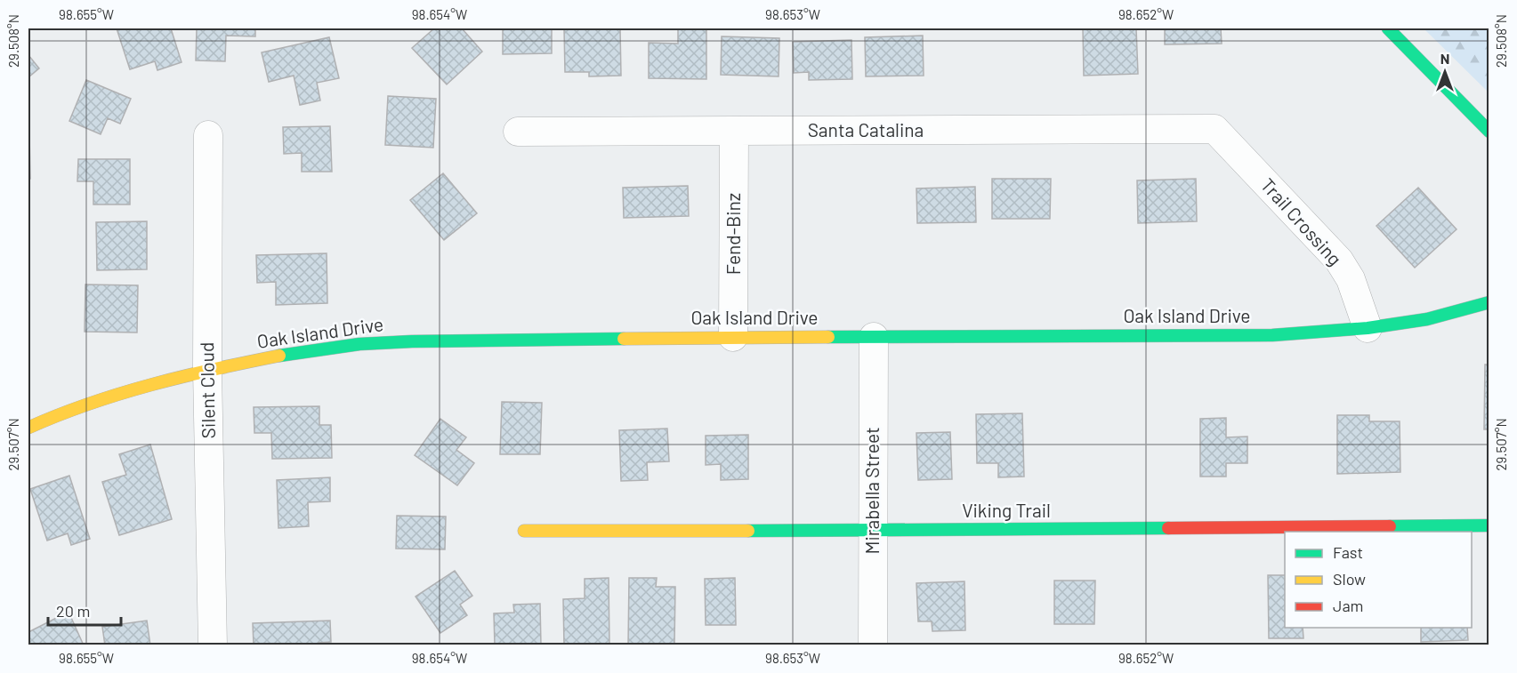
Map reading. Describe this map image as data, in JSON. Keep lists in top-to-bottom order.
{
  "streets": {
    "street": [
      "Santa Catalina",
      "Trail Crossing",
      "Fend-Binz",
      "Oak Island Drive",
      "Silent Cloud",
      "Mirabella Street",
      "Viking Trail"
    ]
  },
  "crossings": [
    ["Santa Catalina", "Trail Crossing"],
    ["Santa Catalina", "Fend-Binz"],
    ["Trail Crossing", "Oak Island Drive"],
    ["Fend-Binz", "Oak Island Drive"],
    ["Oak Island Drive", "Silent Cloud"],
    ["Oak Island Drive", "Mirabella Street"],
    ["Mirabella Street", "Viking Trail"]
  ],
  "legend": ["Fast", "Slow", "Jam"],
  "scale_bar": "20 m",
  "north": "top",
  "coordinates": [
    "98.655°W",
    "98.654°W",
    "98.653°W",
    "98.652°W",
    "29.508°N",
    "29.507°N"
  ]
}
